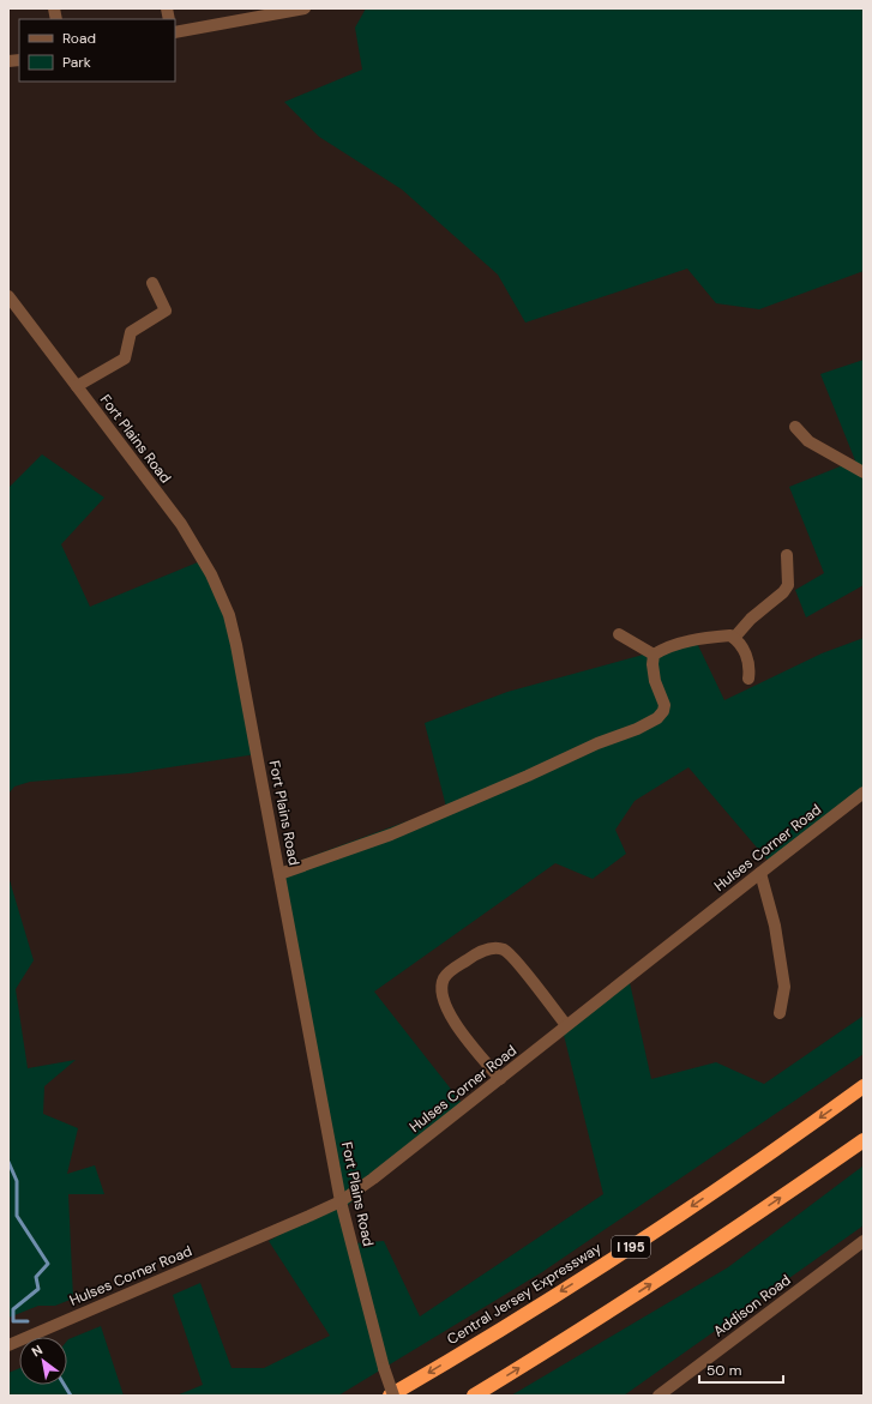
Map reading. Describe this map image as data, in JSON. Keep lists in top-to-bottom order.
{
  "streets": {
    "highway": ["I 195", "Central Jersey Expressway"],
    "street": ["Fort Plains Road", "Hulses Corner Road", "Addison Road"]
  },
  "crossings": [
    ["Fort Plains Road", "Hulses Corner Road"],
    ["Fort Plains Road", "Central Jersey Expressway"]
  ],
  "legend": ["Road", "Park"],
  "scale_bar": "50 m",
  "north": "top left"
}
